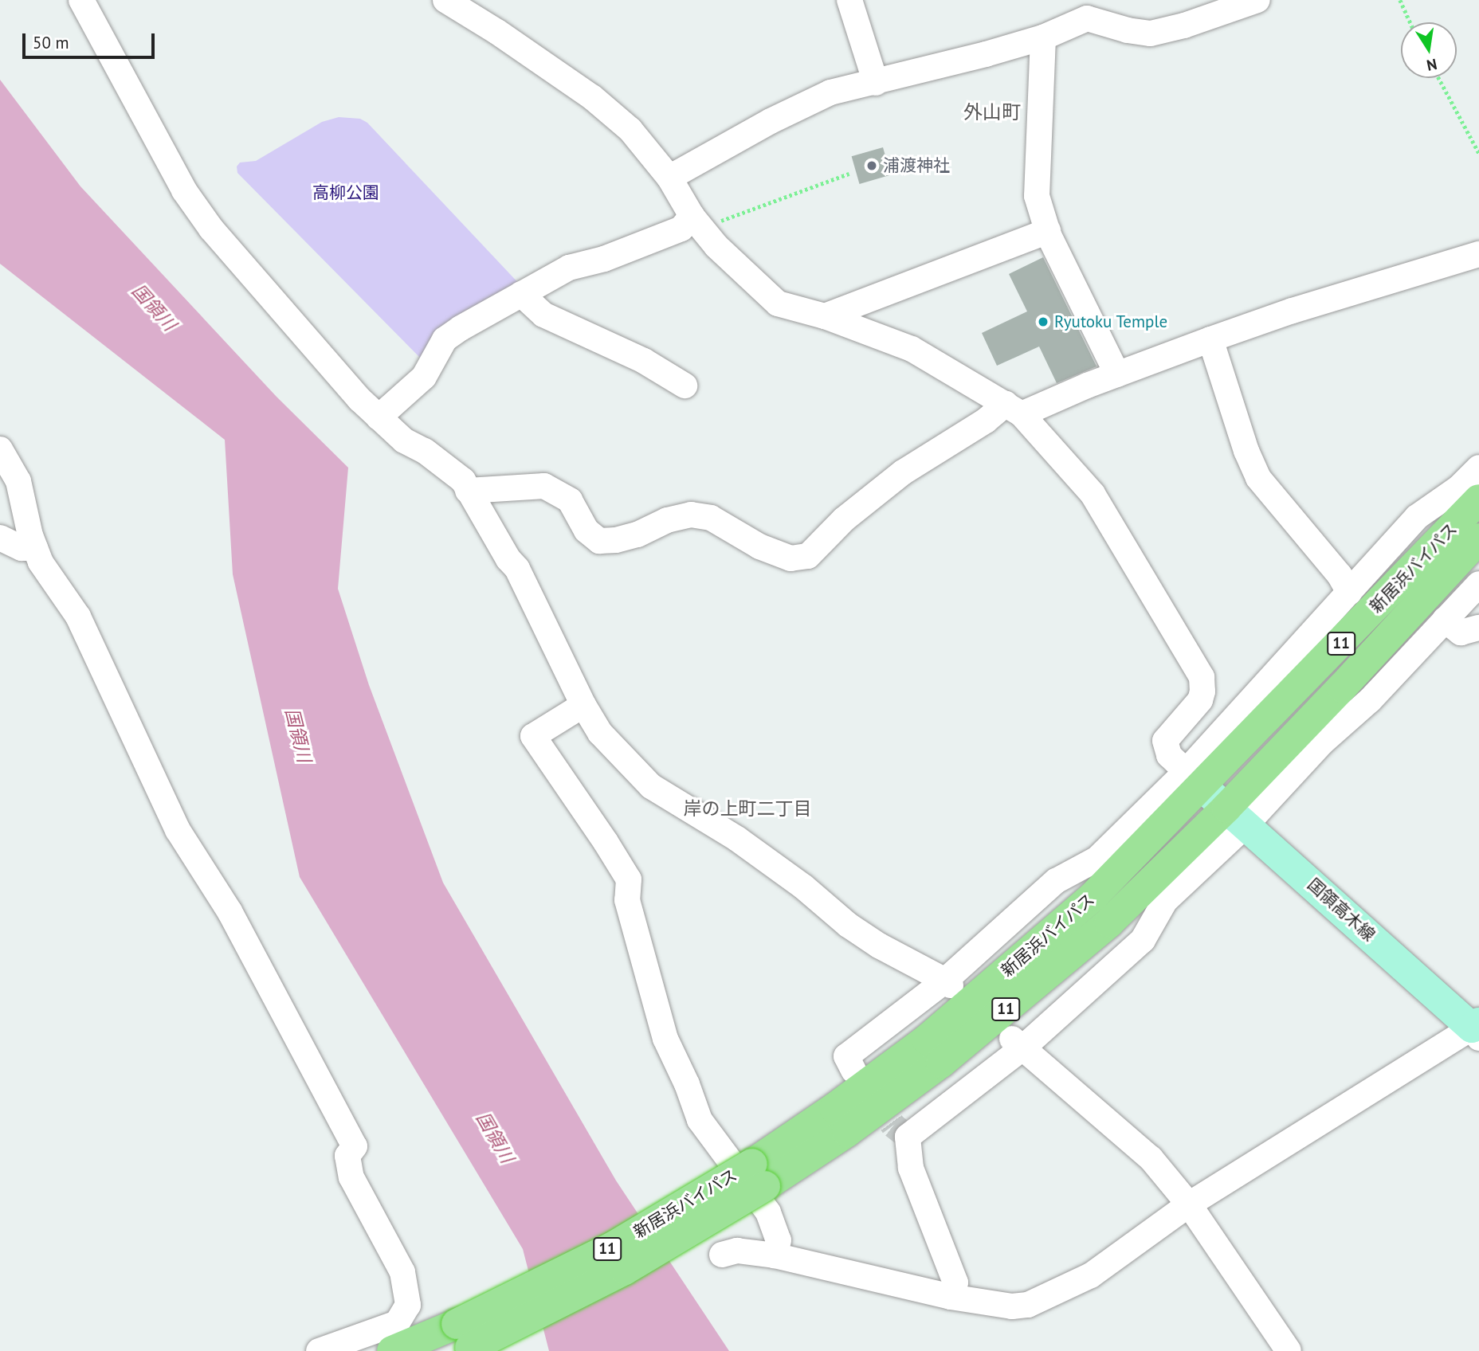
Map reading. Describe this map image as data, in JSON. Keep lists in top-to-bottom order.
{
  "streets": {
    "highway": ["新居浜バイパス", "11"],
    "main road": ["国領高木線"]
  },
  "crossings": [
    ["新居浜バイパス", "国領高木線"]
  ],
  "districts": ["外山町", "岸の上町二丁目"],
  "water": ["国領川"],
  "parks": ["高柳公園"],
  "places": ["浦渡神社", "Ryutoku Temple"],
  "scale_bar": "50 m",
  "north": "bottom"
}
